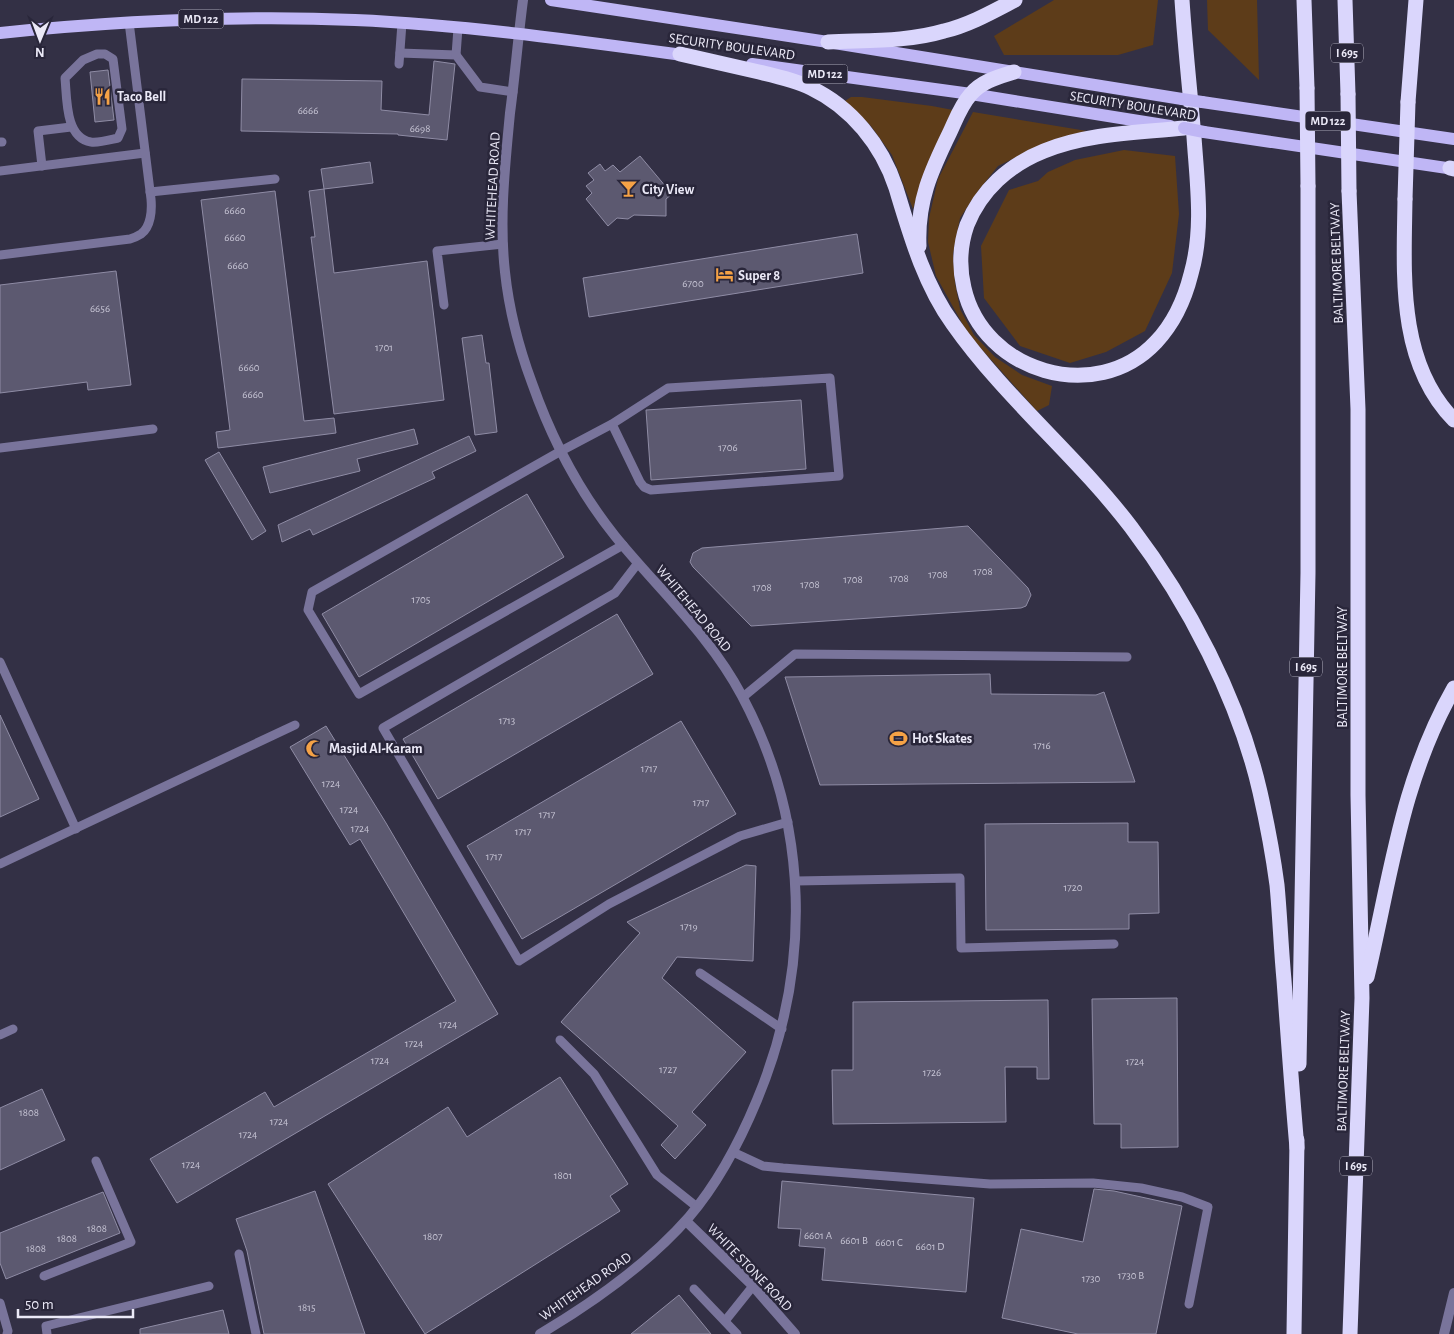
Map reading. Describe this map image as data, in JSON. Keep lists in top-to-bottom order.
{
  "streets": {
    "highway": ["I 695", "BALTIMORE BELTWAY"],
    "main road": ["MD 122", "SECURITY BOULEVARD"],
    "street": ["WHITEHEAD ROAD", "WHITE STONE ROAD"]
  },
  "crossings": [
    ["SECURITY BOULEVARD", "WHITEHEAD ROAD"],
    ["WHITEHEAD ROAD", "WHITE STONE ROAD"]
  ],
  "places": {
    "restaurant": ["Taco Bell"],
    "bar": ["City View"],
    "hotel": ["Super 8"],
    "sports": ["Hot Skates"],
    "mosque": ["Masjid Al-Karam"]
  },
  "house_numbers": [
    "6666",
    "6698",
    "6660",
    "6660",
    "6660",
    "6700",
    "6656",
    "1701",
    "6660",
    "6660",
    "1706",
    "1708",
    "1708",
    "1708",
    "1708",
    "1708",
    "1708",
    "1705",
    "1713",
    "1716",
    "1717",
    "1724",
    "1717",
    "1724",
    "1717",
    "1724",
    "1717",
    "1717",
    "1720",
    "1719",
    "1724",
    "1724",
    "1724",
    "1724",
    "1727",
    "1726",
    "1808",
    "1724",
    "1724",
    "1724",
    "1801",
    "1808",
    "6601 A",
    "1807",
    "1808",
    "6601 B",
    "6601 C",
    "6601 D",
    "1808",
    "1730 B",
    "1730",
    "1815"
  ],
  "scale_bar": "50 m",
  "north": "bottom"
}
